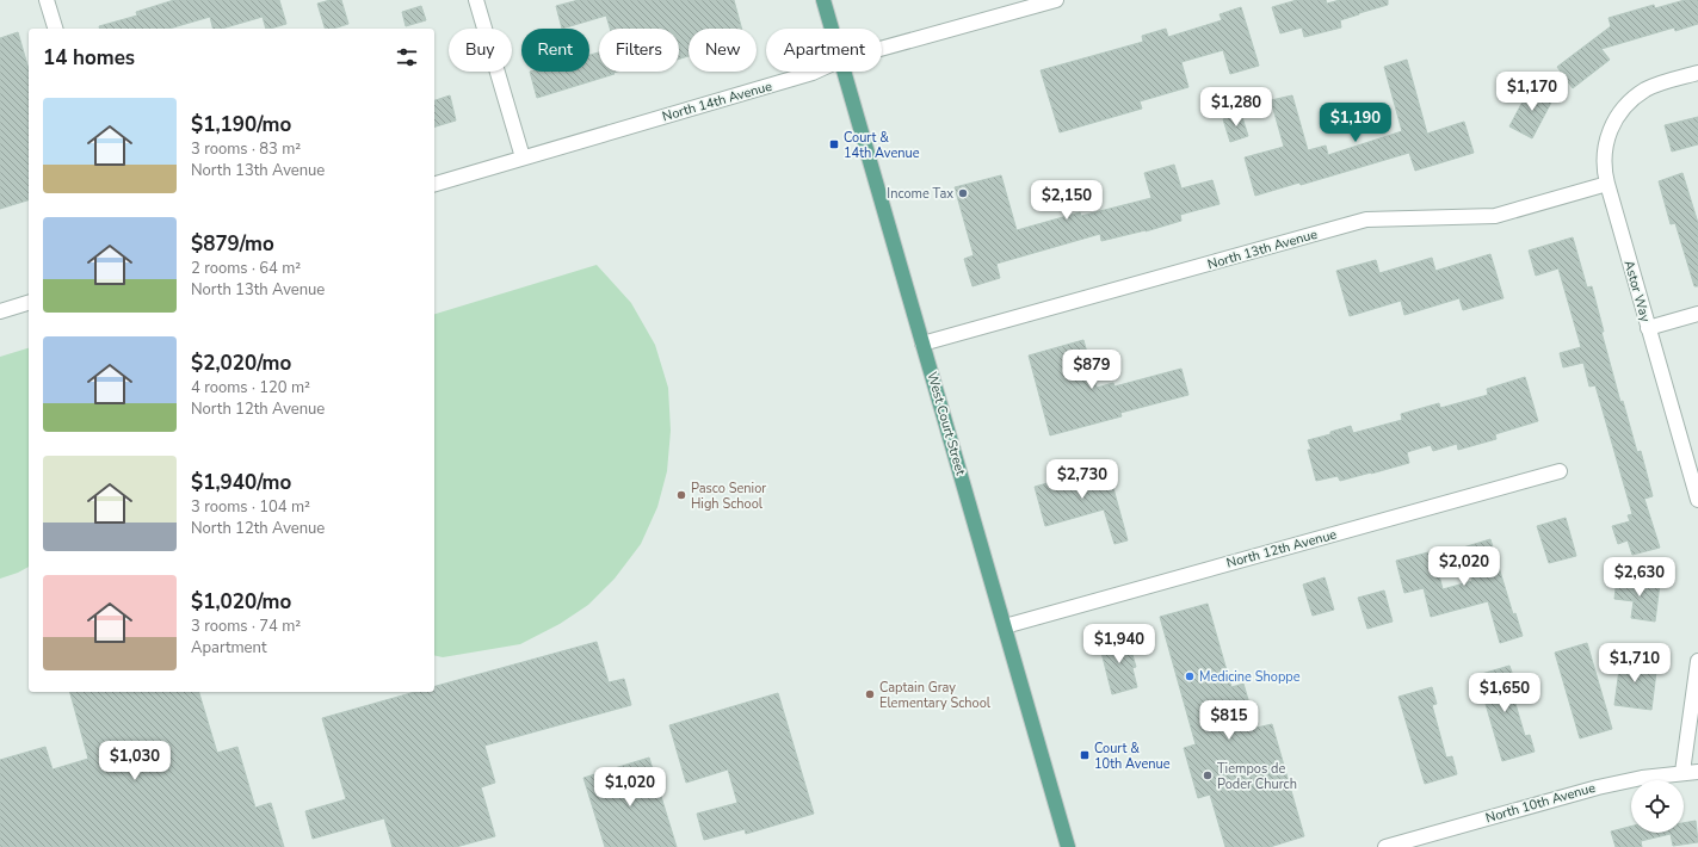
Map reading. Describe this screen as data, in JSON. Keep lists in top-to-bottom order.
{
  "streets": {
    "main road": ["West Court Street"],
    "street": [
      "North 14th Avenue",
      "North 13th Avenue",
      "Astor Way",
      "North 12th Avenue",
      "North 10th Avenue"
    ]
  },
  "crossings": [
    ["North 13th Avenue", "Astor Way"],
    ["North 13th Avenue", "West Court Street"],
    ["West Court Street", "North 12th Avenue"]
  ],
  "places": {
    "transit": ["Court & 14th Avenue", "Court & 10th Avenue"],
    "other": [
      "Income Tax",
      "Pasco Senior High School",
      "Medicine Shoppe",
      "Captain Gray Elementary School",
      "Tiempos de Poder Church"
    ]
  },
  "page": {
    "chip": [
      "Buy",
      "Rent",
      "Filters",
      "New",
      "Apartment"
    ],
    "heading": "14 homes",
    "price": [
      "$1,170",
      "$1,280",
      "$1,190",
      "$2,150",
      "$879",
      "$2,730",
      "$2,020",
      "$2,630",
      "$1,940",
      "$1,710",
      "$1,650",
      "$815",
      "$1,030",
      "$1,020"
    ],
    "list": [
      {
        "name": "$1,190/mo",
        "note": "3 rooms · 83 m² · North 13th Avenue"
      },
      {
        "name": "$879/mo",
        "note": "2 rooms · 64 m² · North 13th Avenue"
      },
      {
        "name": "$2,020/mo",
        "note": "4 rooms · 120 m² · North 12th Avenue"
      },
      {
        "name": "$1,940/mo",
        "note": "3 rooms · 104 m² · North 12th Avenue"
      },
      {
        "name": "$1,020/mo",
        "note": "3 rooms · 74 m² · Apartment"
      }
    ]
  }
}
